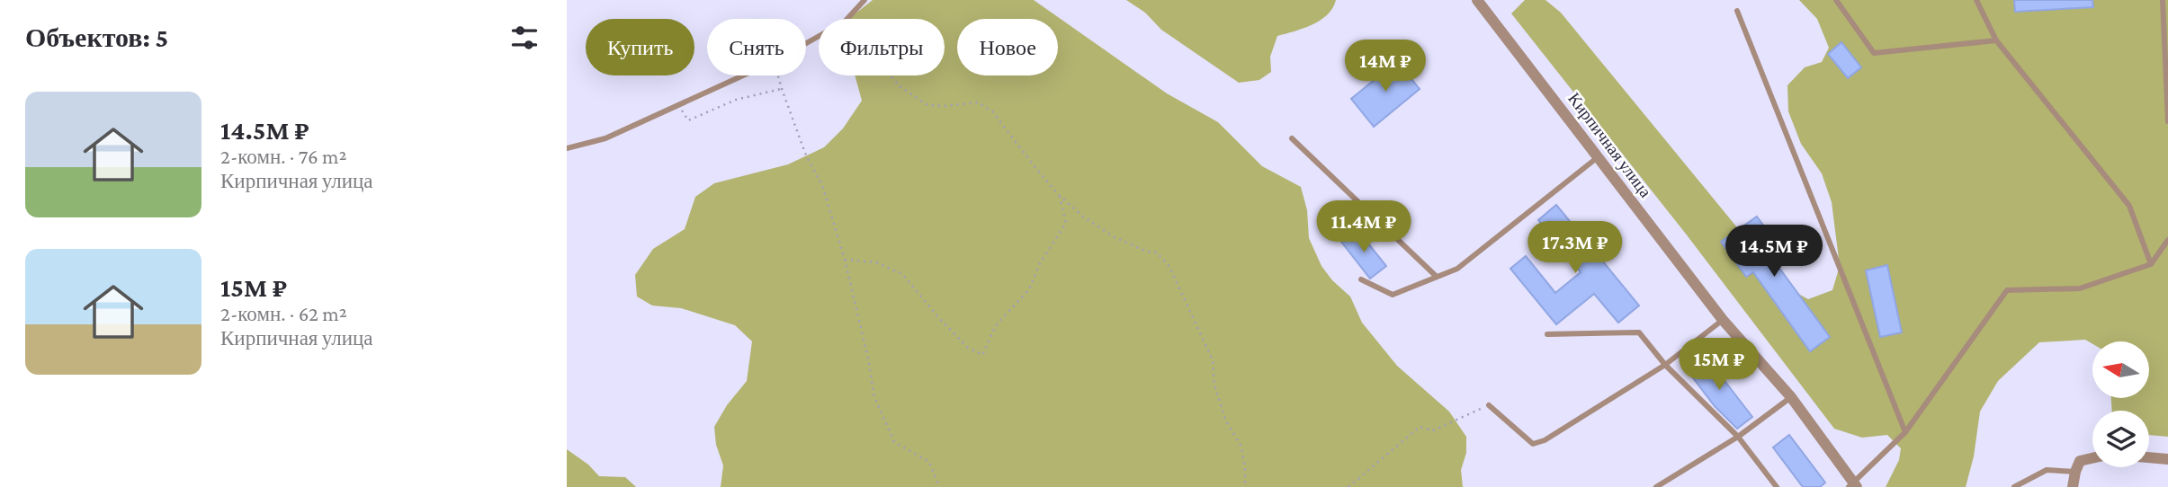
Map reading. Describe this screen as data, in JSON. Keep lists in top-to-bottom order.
{
  "streets": {
    "street": ["Кирпичная улица"]
  },
  "north": "left",
  "page": {
    "heading": "Объектов: 5",
    "chip": [
      "Купить",
      "Снять",
      "Фильтры",
      "Новое"
    ],
    "price": [
      "14M ₽",
      "11.4M ₽",
      "17.3M ₽",
      "14.5M ₽",
      "15M ₽"
    ],
    "list": [
      {
        "name": "14.5M ₽",
        "note": "2-комн. · 76 m² · Кирпичная улица"
      },
      {
        "name": "15M ₽",
        "note": "2-комн. · 62 m² · Кирпичная улица"
      }
    ]
  }
}
